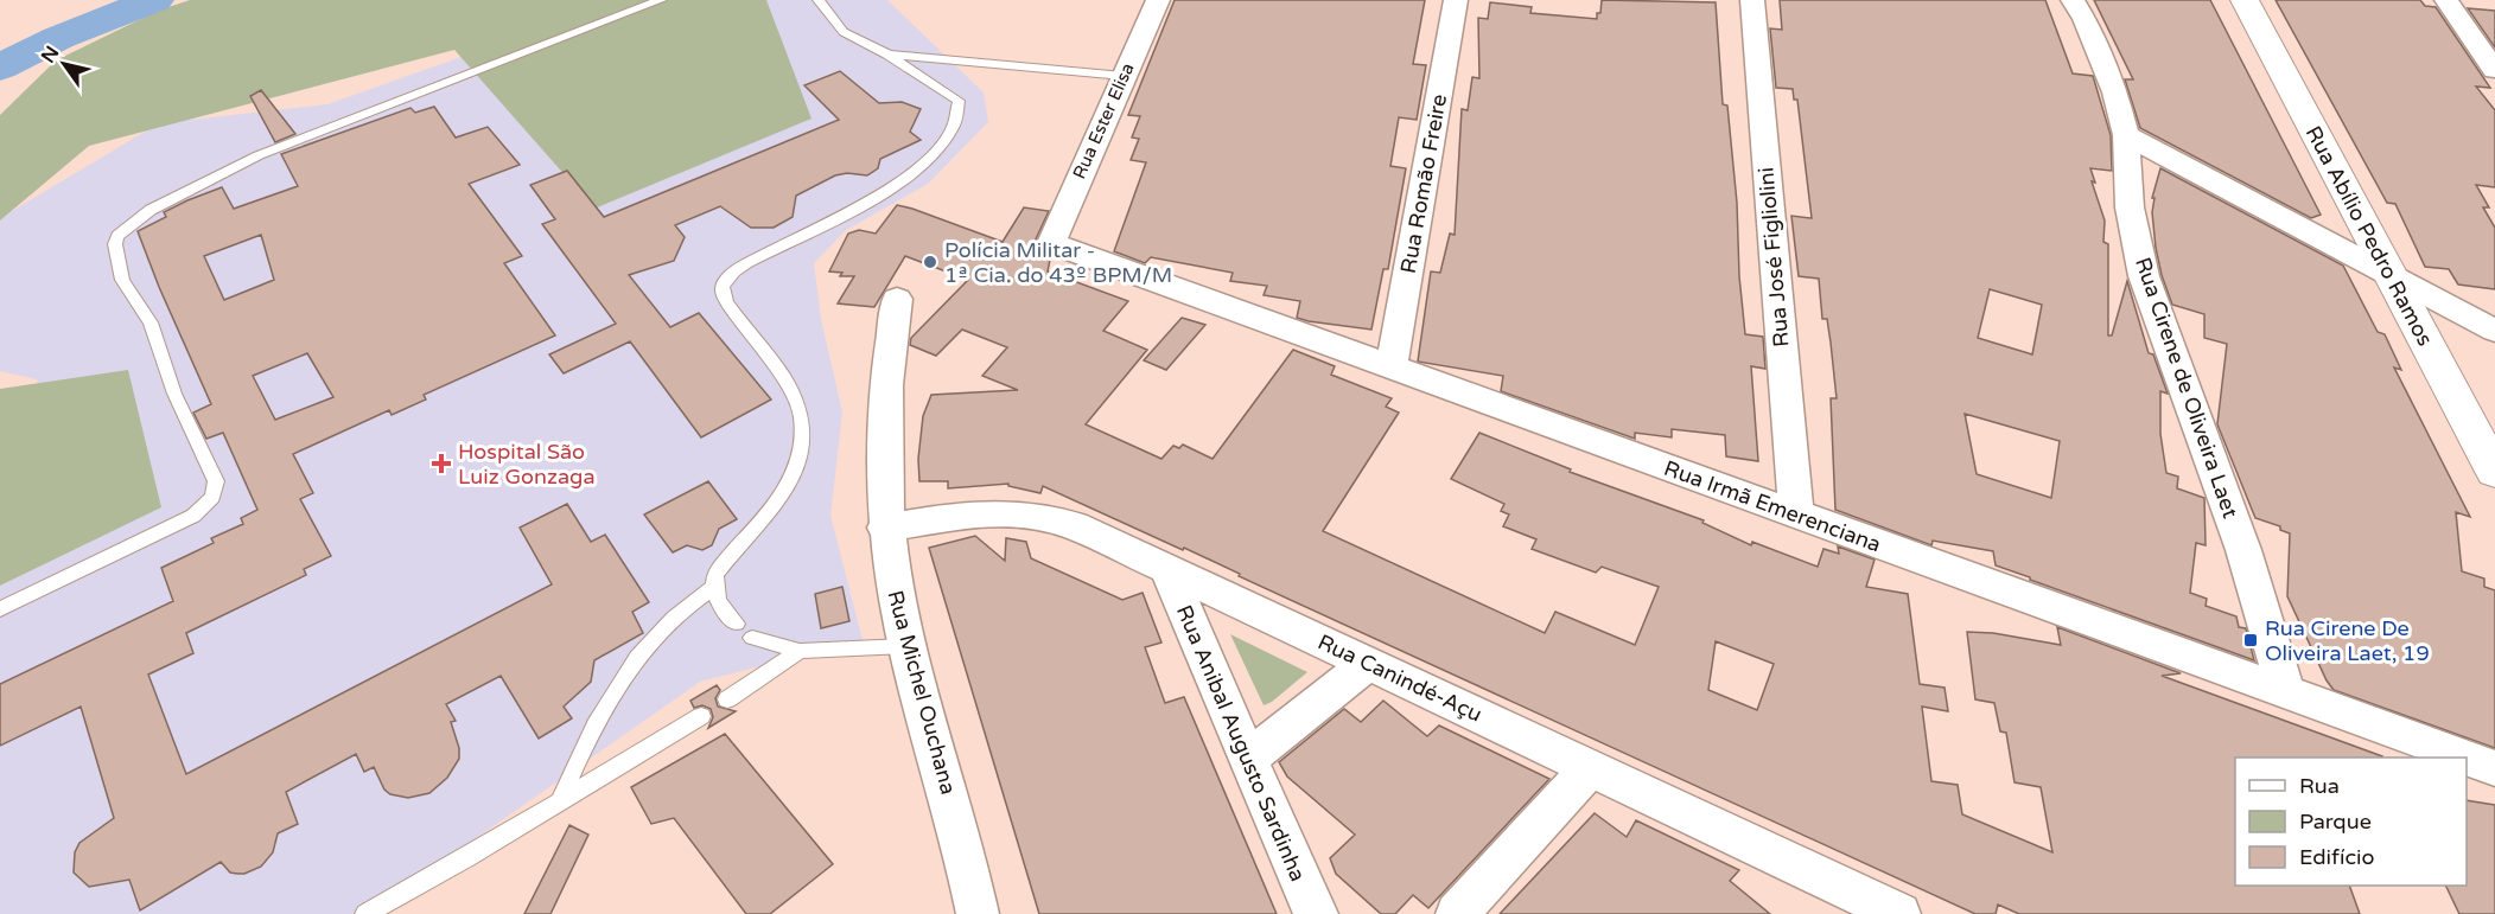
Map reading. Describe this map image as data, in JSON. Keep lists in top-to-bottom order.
{
  "streets": {
    "main road": ["Rua Abílio Pedro Ramos"],
    "street": [
      "Rua Ester Elisa",
      "Rua Romão Freire",
      "Rua José Figliolini",
      "Rua Cirene de Oliveira Laet",
      "Rua Irmã Emerenciana",
      "Rua Canindé-Açu",
      "Rua Michel Ouchana",
      "Rua Anibal Augusto Sardinha"
    ]
  },
  "crossings": [
    ["Rua Ester Elisa", "Rua Irmã Emerenciana"],
    ["Rua Romão Freire", "Rua Irmã Emerenciana"],
    ["Rua José Figliolini", "Rua Irmã Emerenciana"],
    ["Rua Cirene de Oliveira Laet", "Rua Irmã Emerenciana"],
    ["Rua Canindé-Açu", "Rua Michel Ouchana"],
    ["Rua Canindé-Açu", "Rua Anibal Augusto Sardinha"]
  ],
  "places": {
    "other": ["Polícia Militar - 1ª Cia. do 43º BPM/M"],
    "health": ["Hospital São Luiz Gonzaga"],
    "transit": ["Rua Cirene De Oliveira Laet, 19"]
  },
  "legend": ["Rua", "Parque", "Edifício"],
  "north": "top left"
}
